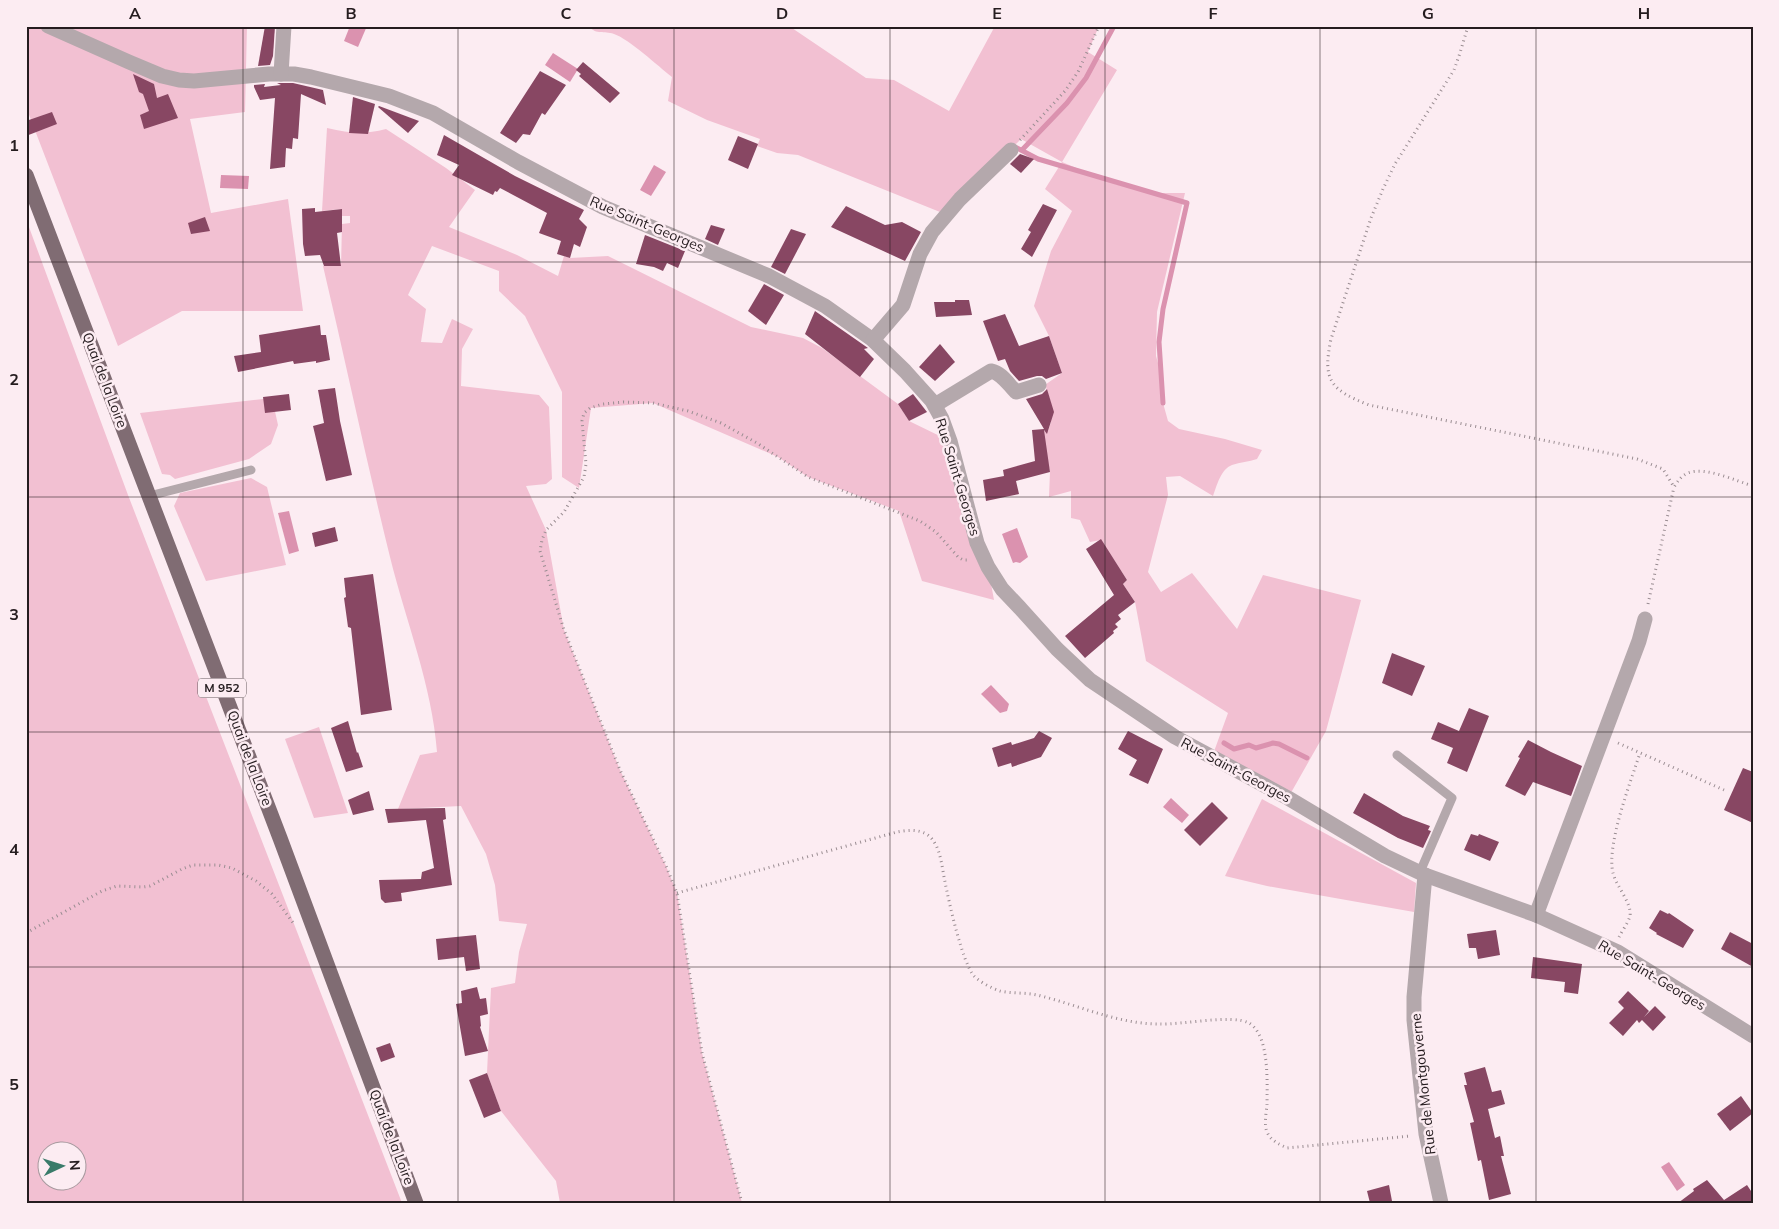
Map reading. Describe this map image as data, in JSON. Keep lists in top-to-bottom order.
{
  "streets": {
    "main road": ["Quai de la Loire", "M 952"],
    "street": ["Rue Saint-Georges", "Rue de Montgouverne"]
  },
  "crossings": [
    ["Rue Saint-Georges", "Rue de Montgouverne"]
  ],
  "north": "right",
  "grid": {
    "columns": [
      "A",
      "B",
      "C",
      "D",
      "E",
      "F",
      "G",
      "H"
    ],
    "rows": [
      "1",
      "2",
      "3",
      "4",
      "5"
    ]
  }
}
